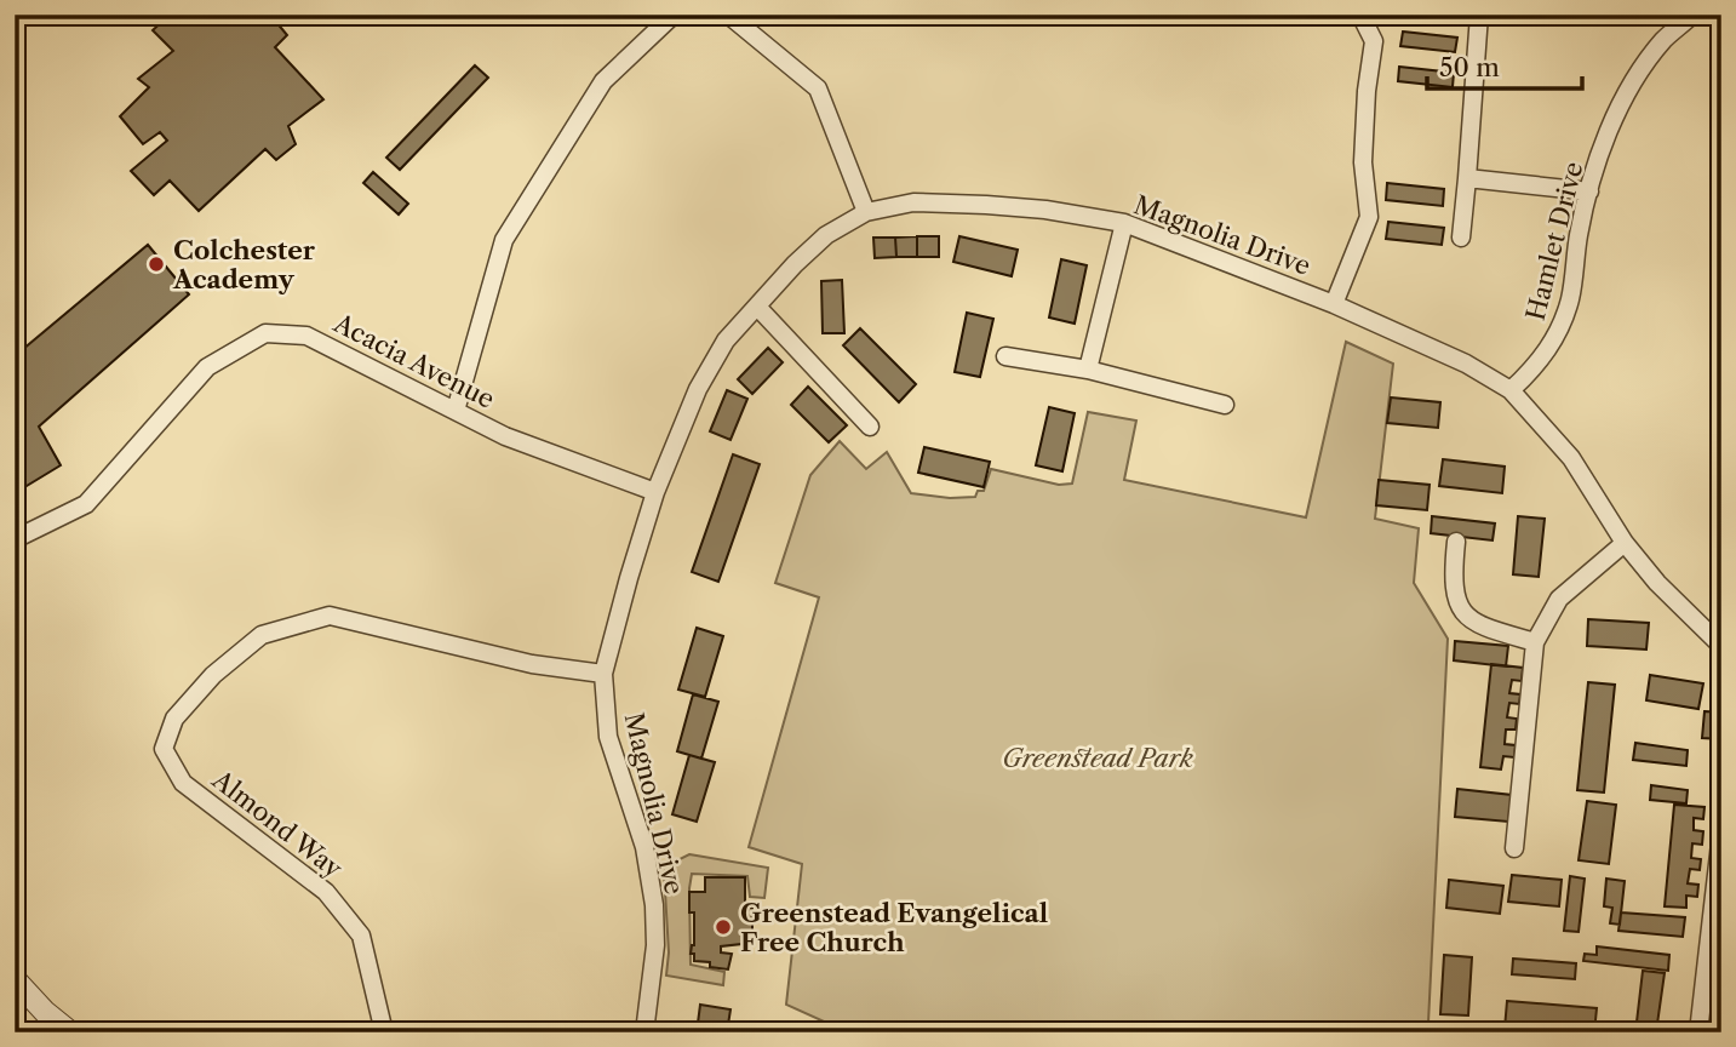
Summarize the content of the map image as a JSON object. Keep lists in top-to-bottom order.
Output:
{
  "streets": {
    "street": [
      "Magnolia Drive",
      "Hamlet Drive",
      "Acacia Avenue",
      "Almond Way"
    ]
  },
  "crossings": [
    ["Magnolia Drive", "Hamlet Drive"],
    ["Magnolia Drive", "Acacia Avenue"],
    ["Magnolia Drive", "Almond Way"]
  ],
  "parks": ["Greenstead Park"],
  "places": ["Colchester Academy", "Greenstead Evangelical Free Church"],
  "scale_bar": "50 m"
}
